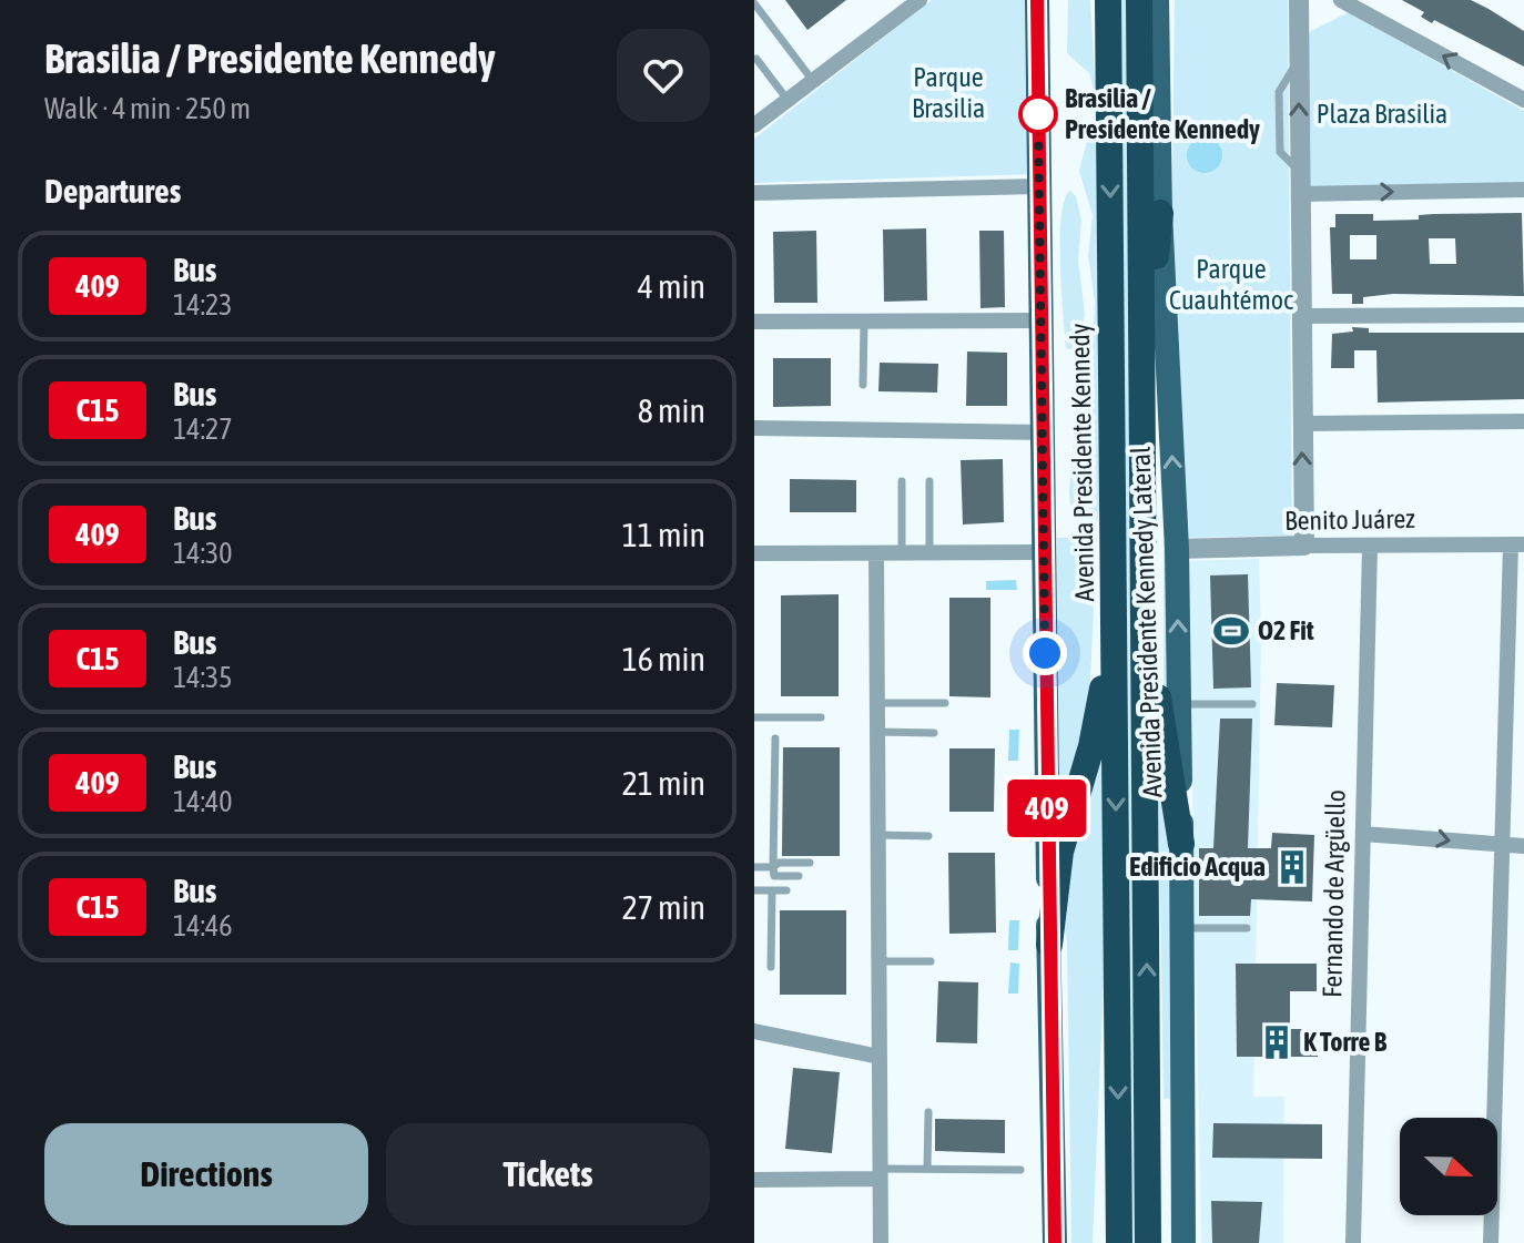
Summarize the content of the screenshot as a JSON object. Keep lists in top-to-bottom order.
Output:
{
  "streets": {
    "highway": ["Avenida Presidente Kennedy"],
    "main road": ["Avenida Presidente Kennedy Lateral"],
    "street": ["Benito Juárez", "Fernando de Argüello"]
  },
  "crossings": [
    ["Benito Juárez", "Avenida Presidente Kennedy Lateral"],
    ["Benito Juárez", "Fernando de Argüello"]
  ],
  "parks": ["Parque Brasilia", "Plaza Brasilia", "Parque Cuauhtémoc"],
  "places": {
    "other": ["Brasilia / Presidente Kennedy"],
    "sports": ["O2 Fit"],
    "building": ["Edificio Acqua", "K Torre B"]
  },
  "lines": ["bus line 409"],
  "north": "right",
  "page": {
    "heading": [
      ["Brasilia / Presidente Kennedy", "Walk · 4 min · 250 m"],
      "Departures"
    ],
    "on_map": "409",
    "list": [
      {
        "mark": "409",
        "name": "Bus",
        "note": "14:23",
        "value": "4 min"
      },
      {
        "mark": "C15",
        "name": "Bus",
        "note": "14:27",
        "value": "8 min"
      },
      {
        "mark": "409",
        "name": "Bus",
        "note": "14:30",
        "value": "11 min"
      },
      {
        "mark": "C15",
        "name": "Bus",
        "note": "14:35",
        "value": "16 min"
      },
      {
        "mark": "409",
        "name": "Bus",
        "note": "14:40",
        "value": "21 min"
      },
      {
        "mark": "C15",
        "name": "Bus",
        "note": "14:46",
        "value": "27 min"
      }
    ],
    "buttons": ["Directions", "Tickets"]
  }
}
